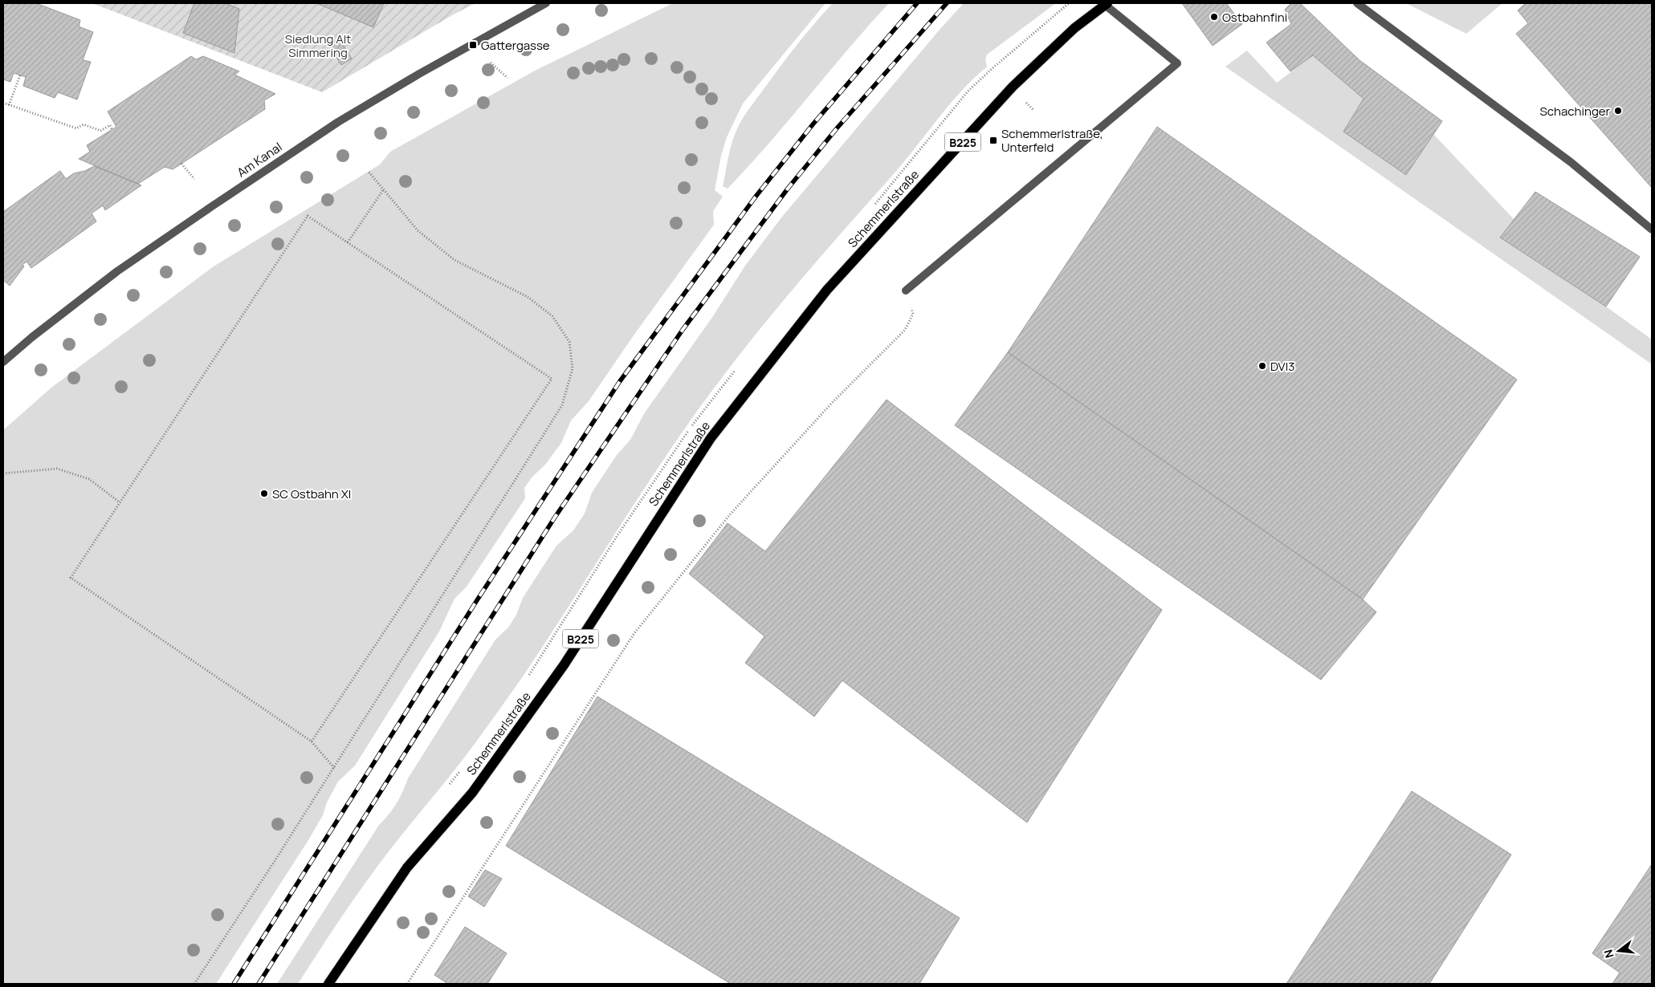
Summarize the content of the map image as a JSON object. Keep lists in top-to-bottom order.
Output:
{
  "streets": {
    "main road": ["B225", "Schemmerlstraße"],
    "street": ["Am Kanal"]
  },
  "parks": ["Siedlung Alt Simmering"],
  "places": {
    "other": [
      "Ostbahnfini",
      "Schachinger",
      "DVI3",
      "SC Ostbahn XI"
    ],
    "transit": ["Gattergasse", "Schemmerlstraße, Unterfeld"]
  },
  "north": "left"
}
